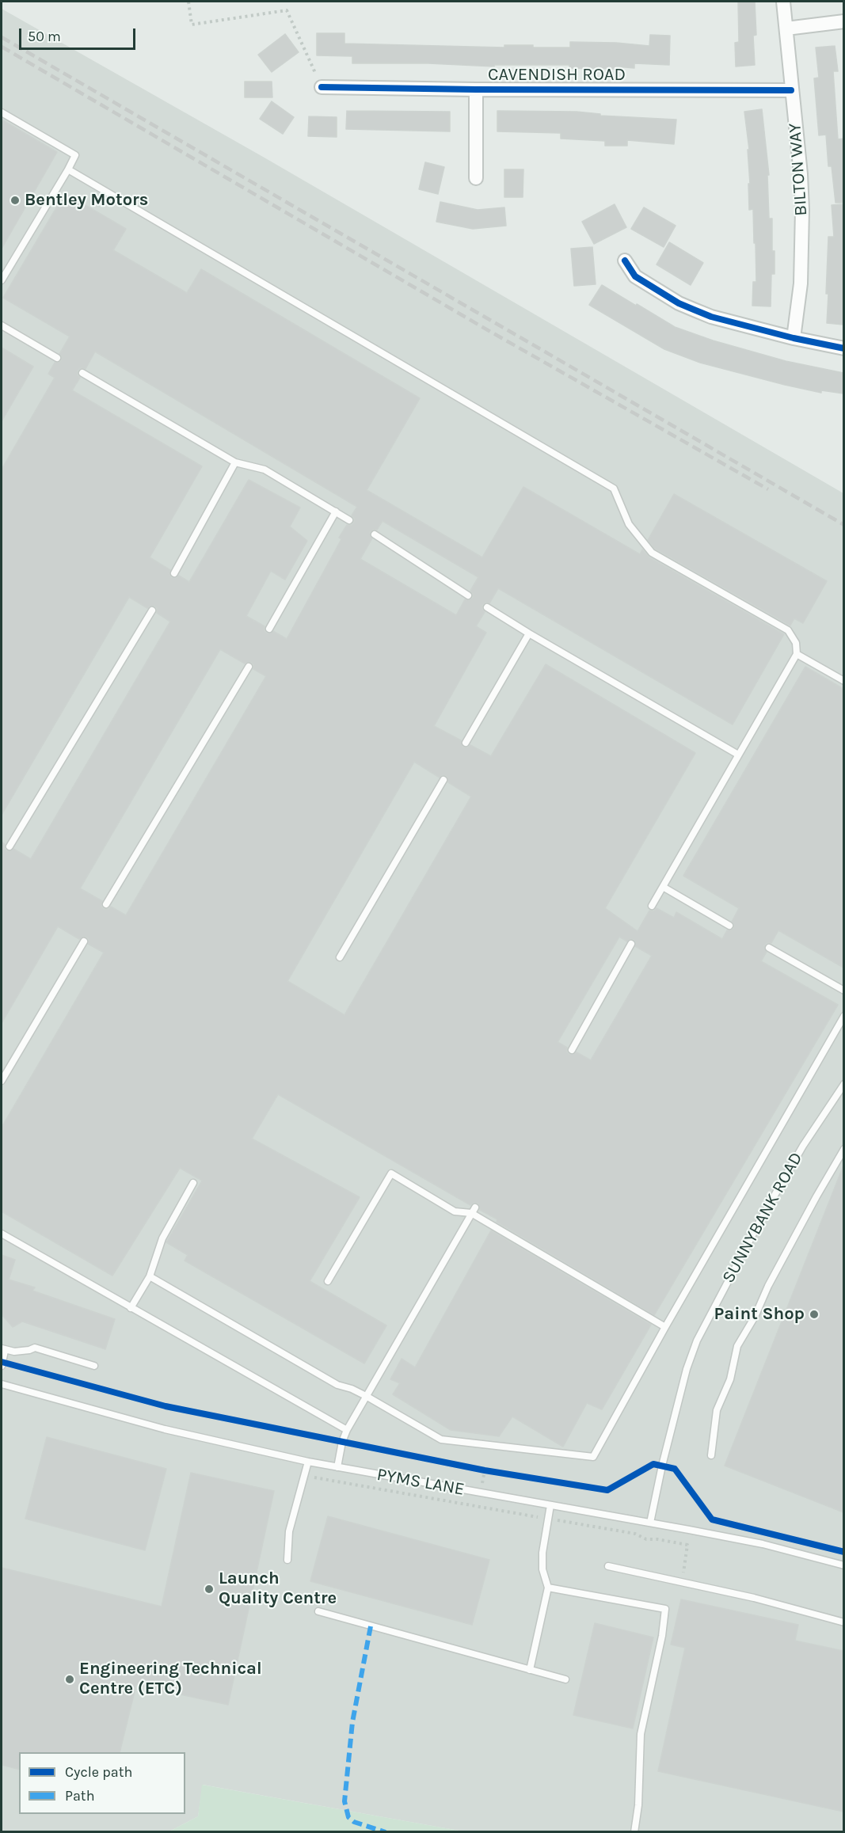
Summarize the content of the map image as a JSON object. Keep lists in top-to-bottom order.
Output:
{
  "streets": {
    "street": ["CAVENDISH ROAD", "BILTON WAY"],
    "lane": ["SUNNYBANK ROAD", "PYMS LANE"]
  },
  "crossings": [
    ["CAVENDISH ROAD", "BILTON WAY"],
    ["SUNNYBANK ROAD", "PYMS LANE"]
  ],
  "places": [
    "Bentley Motors",
    "Paint Shop",
    "Launch Quality Centre",
    "Engineering Technical Centre (ETC)"
  ],
  "legend": ["Cycle path", "Path"],
  "scale_bar": "50 m"
}
